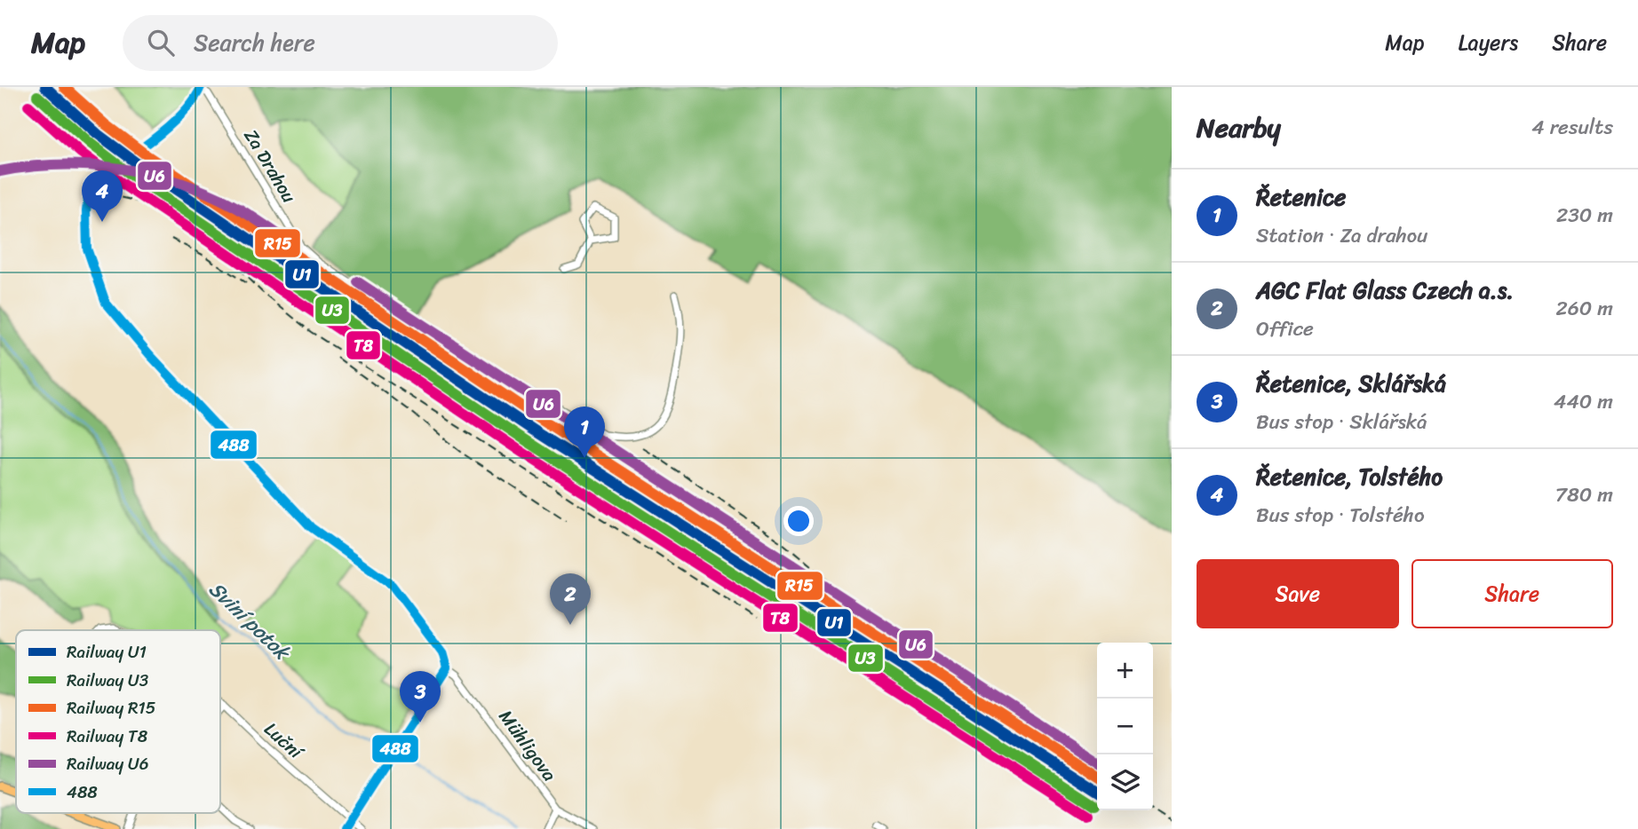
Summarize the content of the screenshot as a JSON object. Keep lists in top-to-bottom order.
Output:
{
  "streets": {
    "street": ["Za Drahou", "Luční", "Mühligova"]
  },
  "crossings": [
    ["Za Drahou", "Mühligova"]
  ],
  "water": ["Sviní potok"],
  "lines": [
    "rail line U1",
    "rail line R15",
    "transit line 488",
    "rail line U3",
    "rail line T8",
    "rail line U6"
  ],
  "legend": [
    "Railway U1",
    "Railway U3",
    "Railway R15",
    "Railway T8",
    "Railway U6",
    "488"
  ],
  "page": {
    "header": "Map",
    "search": "Search here",
    "nav": ["Map", "Layers", "Share"],
    "heading": ["Nearby", "4 results"],
    "list": [
      {
        "mark": "1",
        "name": "Řetenice",
        "note": "Station · Za drahou",
        "value": "230 m"
      },
      {
        "mark": "2",
        "name": "AGC Flat Glass Czech a.s.",
        "note": "Office",
        "value": "260 m"
      },
      {
        "mark": "3",
        "name": "Řetenice, Sklářská",
        "note": "Bus stop · Sklářská",
        "value": "440 m"
      },
      {
        "mark": "4",
        "name": "Řetenice, Tolstého",
        "note": "Bus stop · Tolstého",
        "value": "780 m"
      }
    ],
    "pins": [
      "4",
      "1",
      "2",
      "3"
    ],
    "buttons": ["Save", "Share"],
    "map_buttons": ["+", "−"]
  }
}
